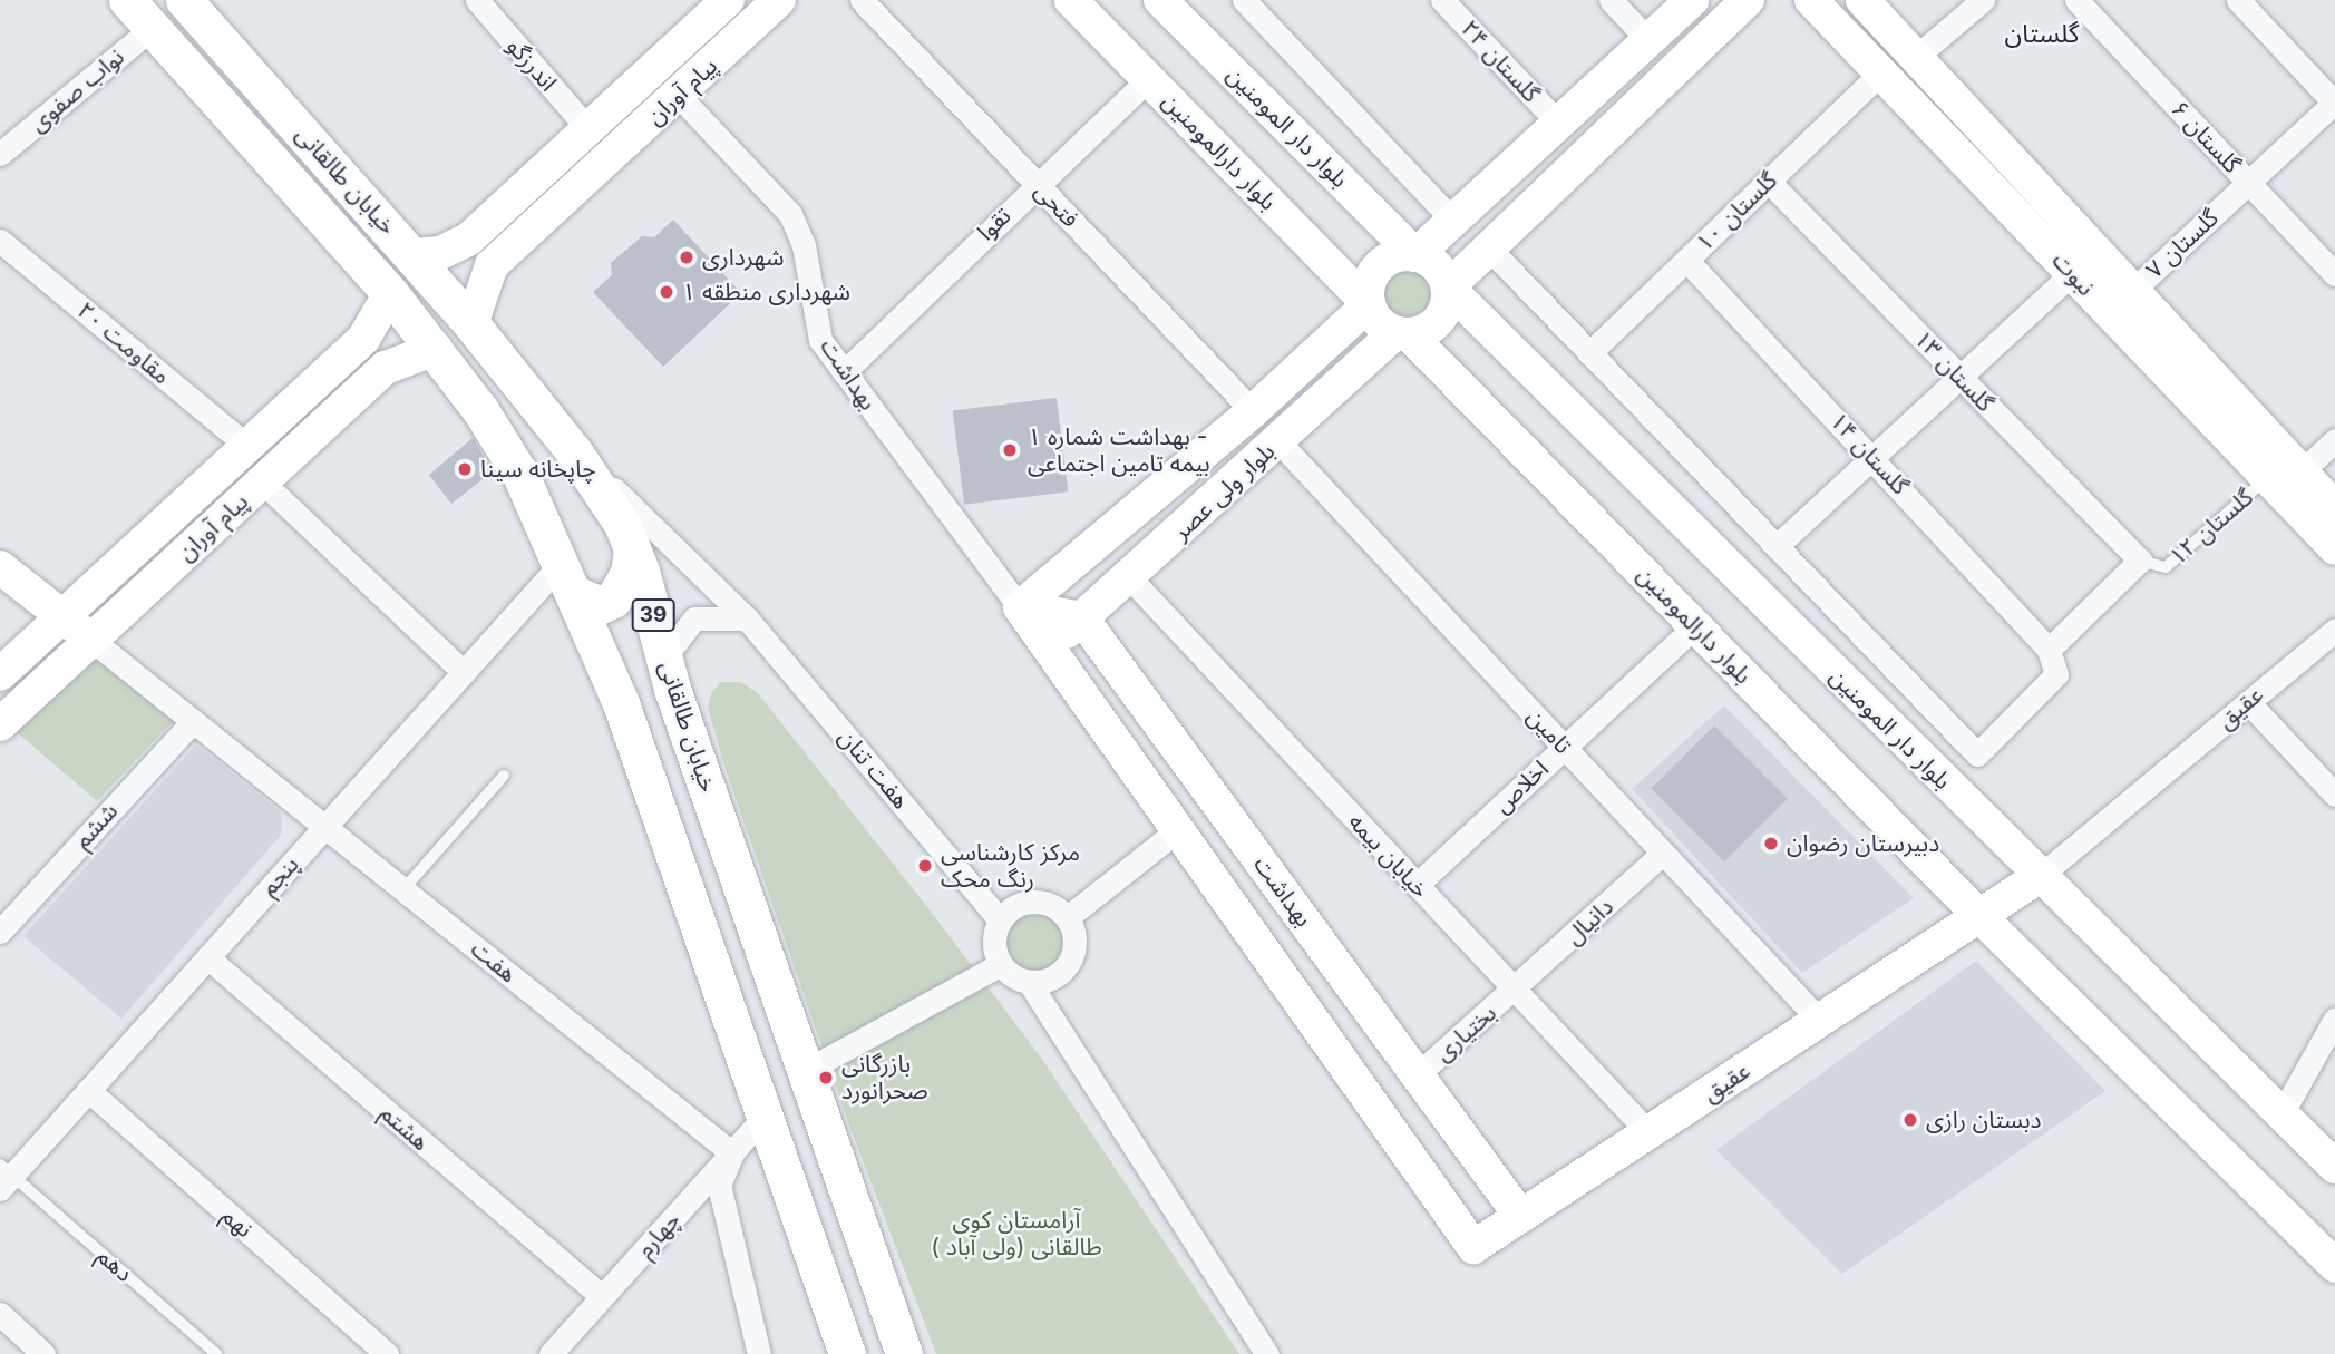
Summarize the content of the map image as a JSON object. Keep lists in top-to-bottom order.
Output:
{
  "streets": {
    "main road": ["خیابان طالقانی", "39"],
    "street": [
      "گلستان ۲۴",
      "اندرزگو",
      "نواب صفوی",
      "پیام آوران",
      "بلوار دار المومنین",
      "گلستان ۶",
      "بلوار دارالمومنین",
      "فتحی",
      "گلستان ۱۰",
      "تقوا",
      "گلستان ۷",
      "نبوت",
      "مقاومت ۲۰",
      "گلستان ۱۳",
      "بهداشت",
      "گلستان ۱۴",
      "بلوار ولی عصر",
      "گلستان ۱۲",
      "عقیق",
      "تامین",
      "هفت تنان",
      "اخلاص",
      "ششم",
      "خیابان بیمه",
      "پنجم",
      "دانیال",
      "هفت",
      "بختیاری",
      "هشتم",
      "نهم",
      "چهارم"
    ],
    "lane": ["دهم"]
  },
  "crossings": [
    ["اندرزگو", "پیام آوران"],
    ["نواب صفوی", "خیابان طالقانی"],
    ["پیام آوران", "خیابان طالقانی"],
    ["پیام آوران", "مقاومت ۲۰"],
    ["پیام آوران", "بهداشت"],
    ["پیام آوران", "هفت"],
    ["بلوار دار المومنین", "بلوار دارالمومنین"],
    ["بلوار دار المومنین", "بلوار ولی عصر"],
    ["بلوار دار المومنین", "عقیق"],
    ["گلستان ۶", "گلستان ۷"],
    ["بلوار دارالمومنین", "تقوا"],
    ["بلوار دارالمومنین", "بلوار ولی عصر"],
    ["بلوار دارالمومنین", "عقیق"],
    ["بلوار دارالمومنین", "اخلاص"],
    ["خیابان طالقانی", "هفت تنان"],
    ["خیابان طالقانی", "پنجم"],
    ["خیابان طالقانی", "چهارم"],
    ["فتحی", "تقوا"],
    ["فتحی", "بلوار ولی عصر"],
    ["گلستان ۱۰", "نبوت"],
    ["گلستان ۱۰", "گلستان ۱۳"],
    ["گلستان ۱۰", "گلستان ۱۴"],
    ["تقوا", "بهداشت"],
    ["گلستان ۷", "نبوت"],
    ["نبوت", "گلستان ۱۲"],
    ["گلستان ۱۳", "گلستان ۱۲"],
    ["بهداشت", "بلوار ولی عصر"],
    ["بهداشت", "عقیق"],
    ["بهداشت", "بختیاری"],
    ["گلستان ۱۴", "گلستان ۱۲"],
    ["بلوار ولی عصر", "تامین"],
    ["بلوار ولی عصر", "خیابان بیمه"],
    ["عقیق", "تامین"],
    ["عقیق", "خیابان بیمه"],
    ["تامین", "اخلاص"],
    ["تامین", "دانیال"],
    ["اخلاص", "خیابان بیمه"],
    ["ششم", "هفت"],
    ["خیابان بیمه", "دانیال"],
    ["خیابان بیمه", "بختیاری"],
    ["پنجم", "هفت"],
    ["پنجم", "هشتم"],
    ["پنجم", "نهم"],
    ["پنجم", "دهم"],
    ["دانیال", "بختیاری"],
    ["هفت", "چهارم"],
    ["هشتم", "چهارم"]
  ],
  "districts": ["گلستان"],
  "parks": ["آرامستان کوی طالقانی (ولی آباد )"],
  "places": [
    "شهرداری",
    "شهرداری منطقه ۱",
    "بهداشت شماره ۱ - بیمه تامین اجتماعی",
    "چاپخانه سینا",
    "دبیرستان رضوان",
    "مرکز کارشناسی رنگ محک",
    "بازرگانی صحرانورد",
    "دبستان رازی"
  ]
}
